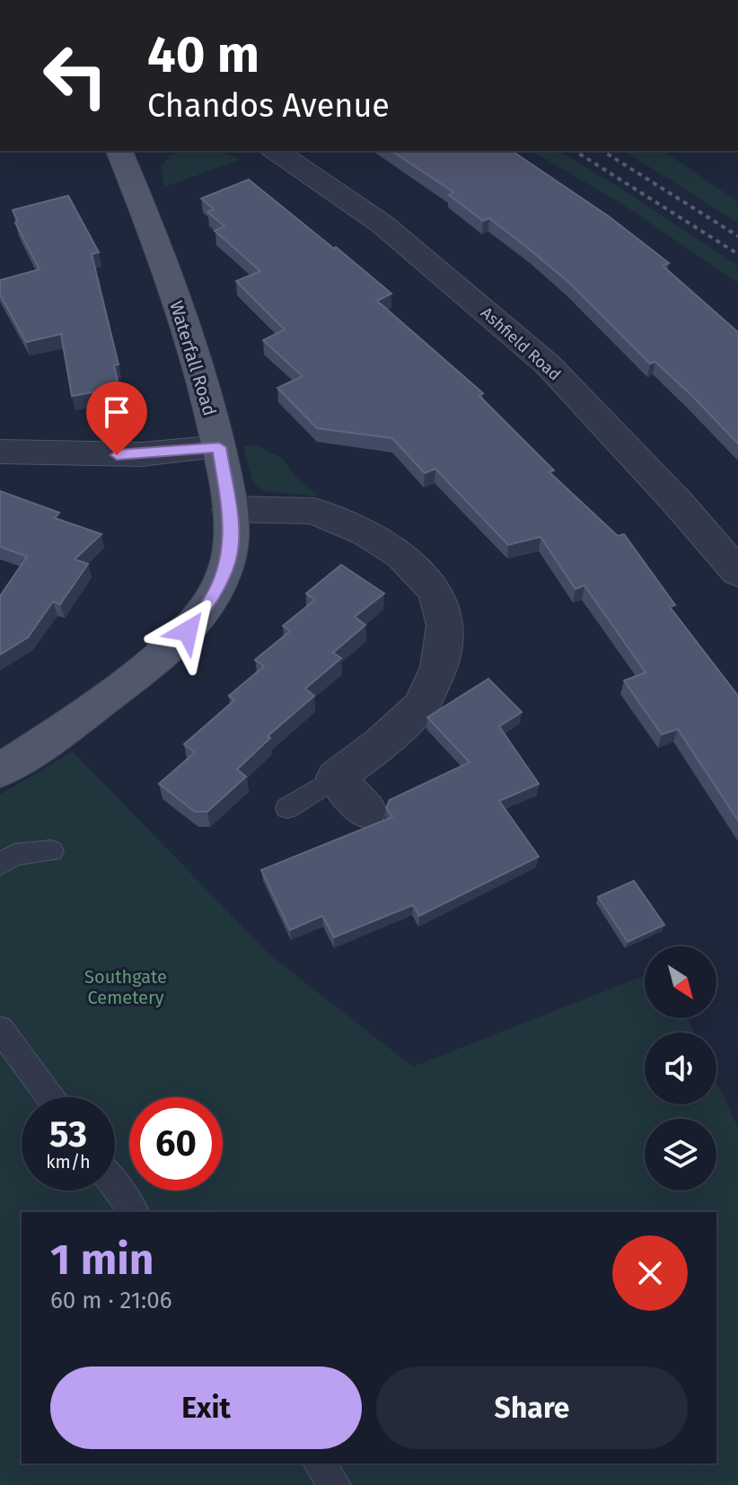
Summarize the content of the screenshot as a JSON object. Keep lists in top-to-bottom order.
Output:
{
  "streets": {
    "main road": ["Waterfall Road"],
    "street": ["Ashfield Road"]
  },
  "parks": ["Southgate Cemetery"],
  "north": "bottom right",
  "page": {
    "turn": ["40 m", "Chandos Avenue"],
    "speed": "53 km/h",
    "limit": "60",
    "heading": ["1 min", "60 m · 21:06"],
    "buttons": ["Exit", "Share"]
  }
}
